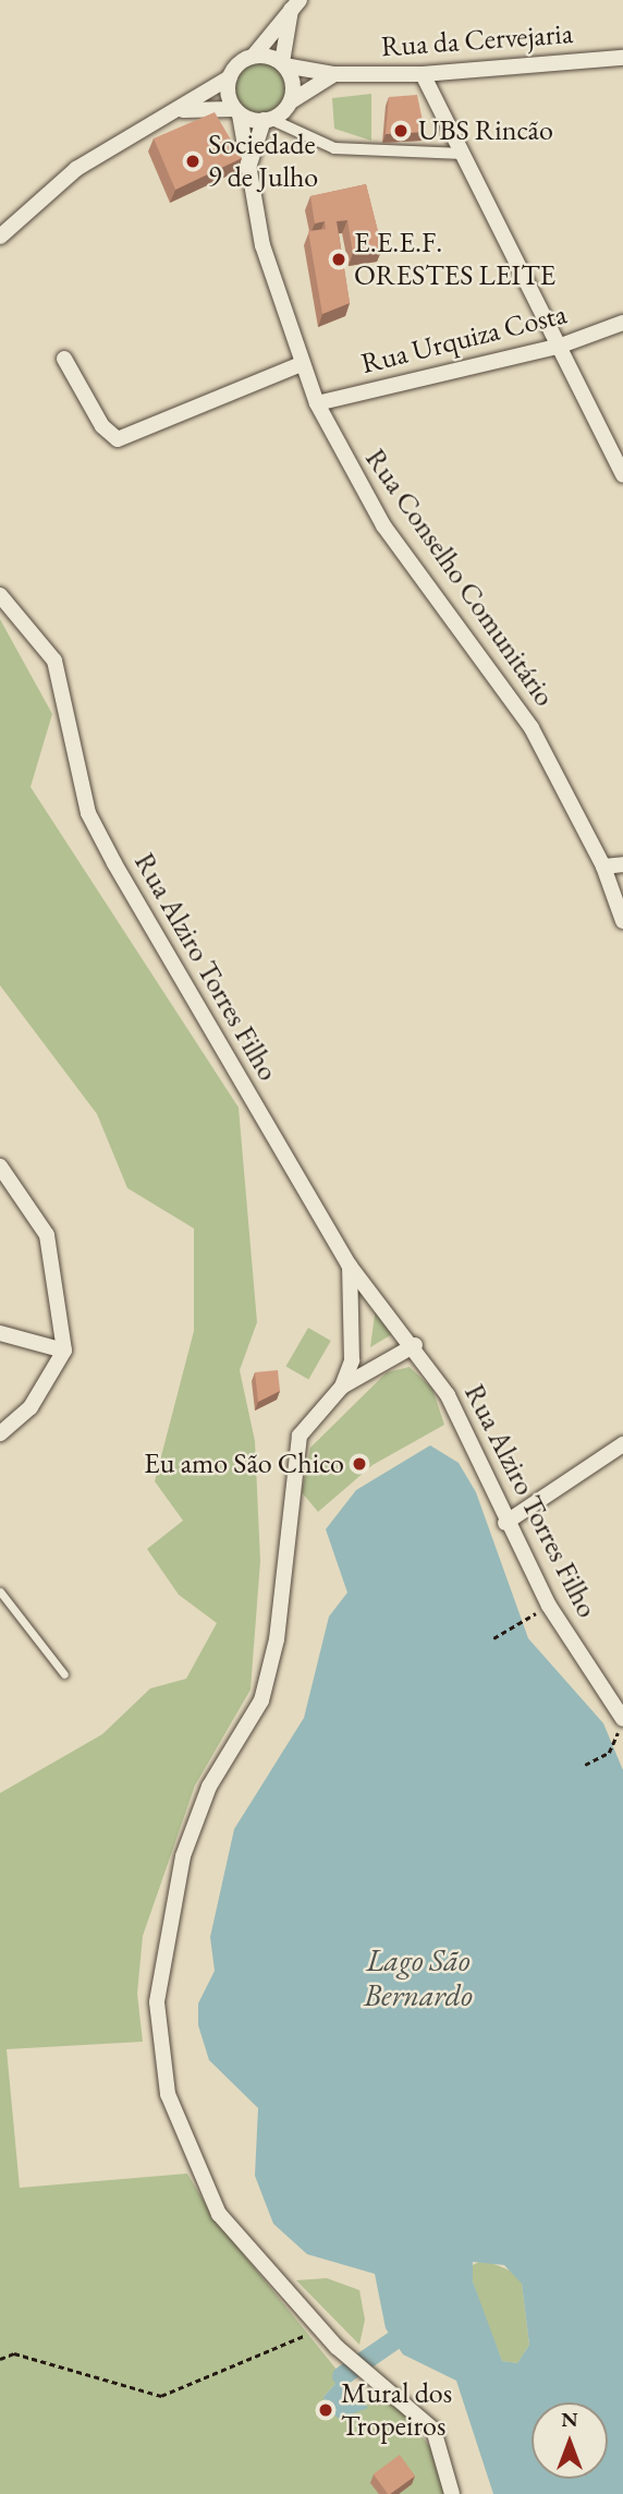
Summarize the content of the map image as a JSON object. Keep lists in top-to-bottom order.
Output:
{
  "streets": {
    "street": [
      "Rua da Cervejaria",
      "Rua Urquiza Costa",
      "Rua Conselho Comunitário",
      "Rua Alziro Torres Filho"
    ]
  },
  "crossings": [
    ["Rua da Cervejaria", "Rua Conselho Comunitário"],
    ["Rua Urquiza Costa", "Rua Conselho Comunitário"]
  ],
  "water": ["Lago São Bernardo"],
  "places": [
    "UBS Rincão",
    "Sociedade 9 de Julho",
    "E.E.E.F. ORESTES LEITE",
    "Eu amo São Chico",
    "Mural dos Tropeiros"
  ],
  "north": "top"
}
